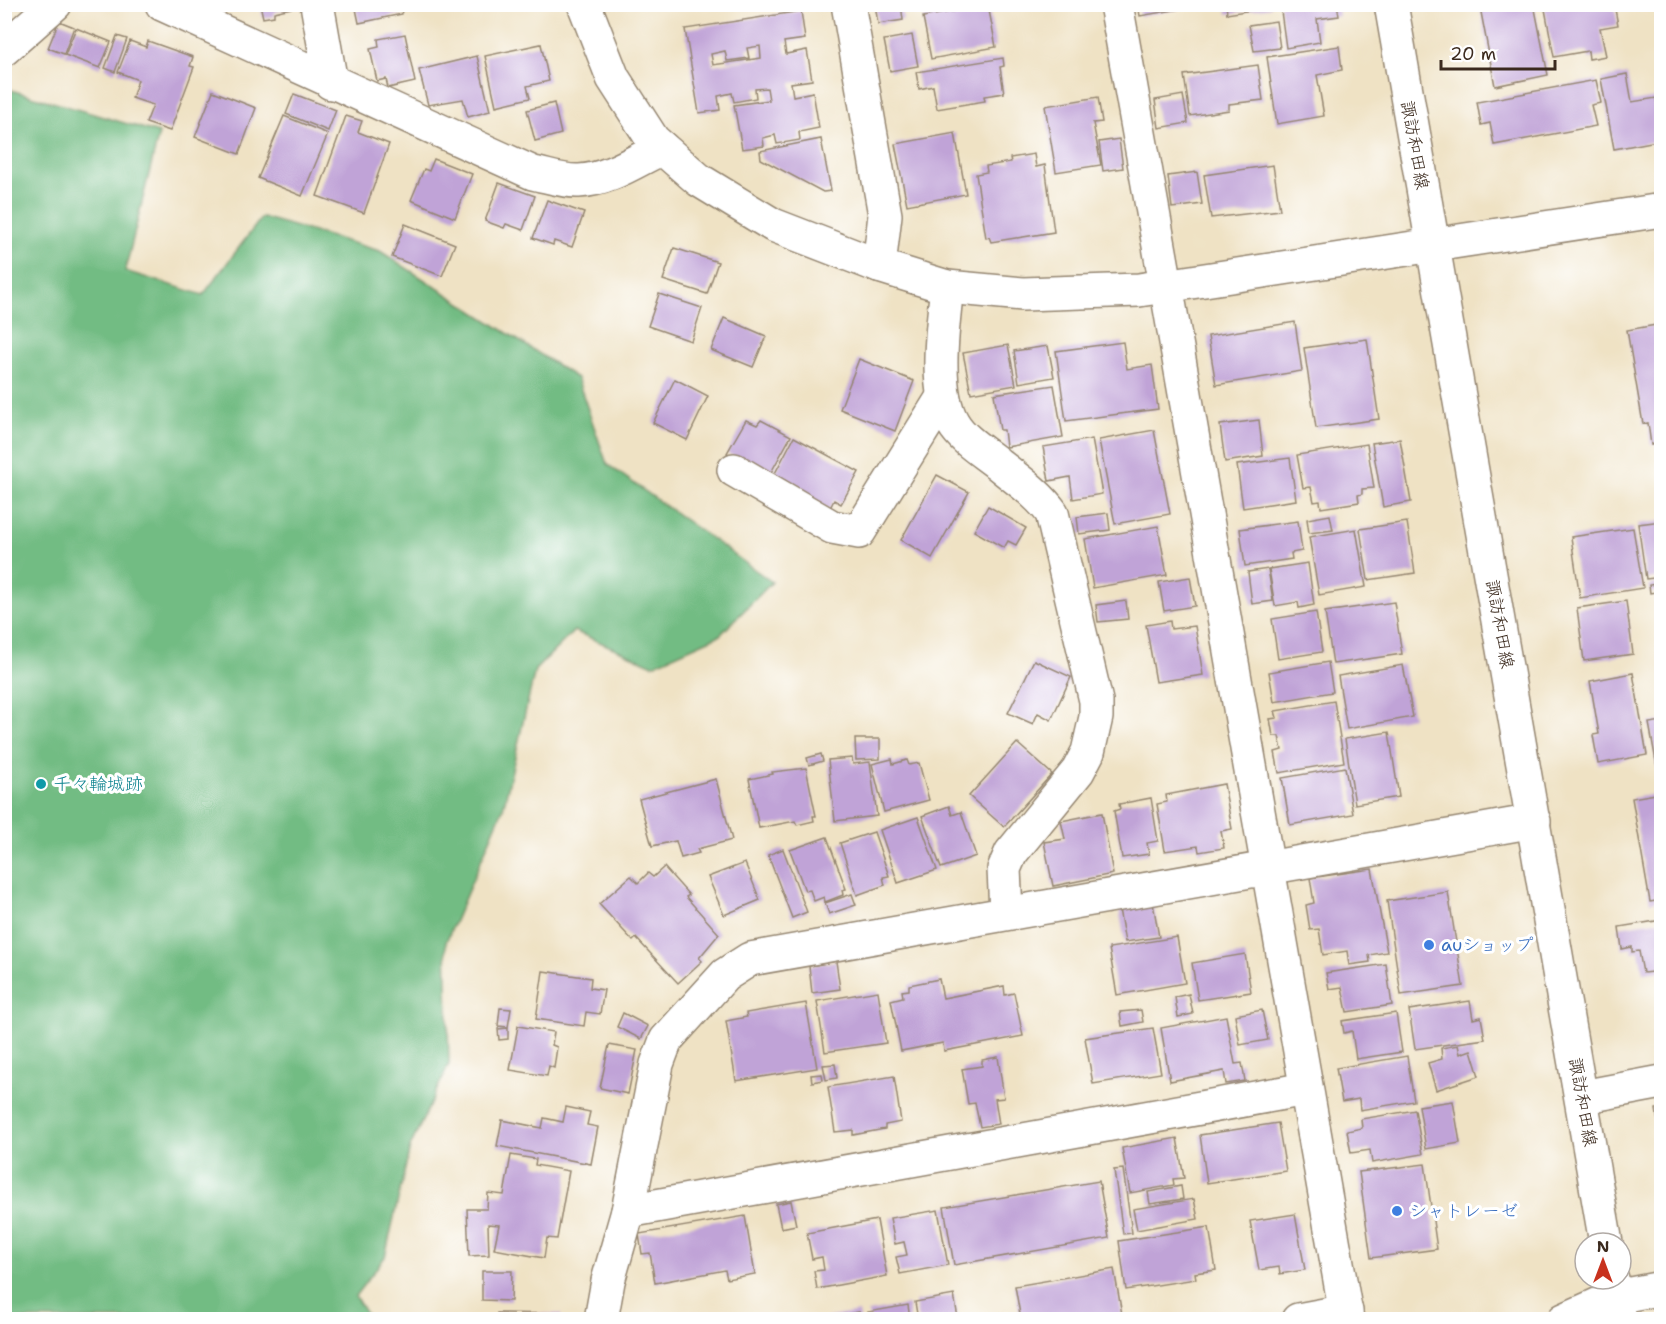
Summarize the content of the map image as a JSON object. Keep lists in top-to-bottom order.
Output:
{
  "streets": {
    "street": ["諏訪和田線"]
  },
  "places": ["千々輪城跡", "auショップ", "シャトレーゼ"],
  "scale_bar": "20 m",
  "north": "top"
}
